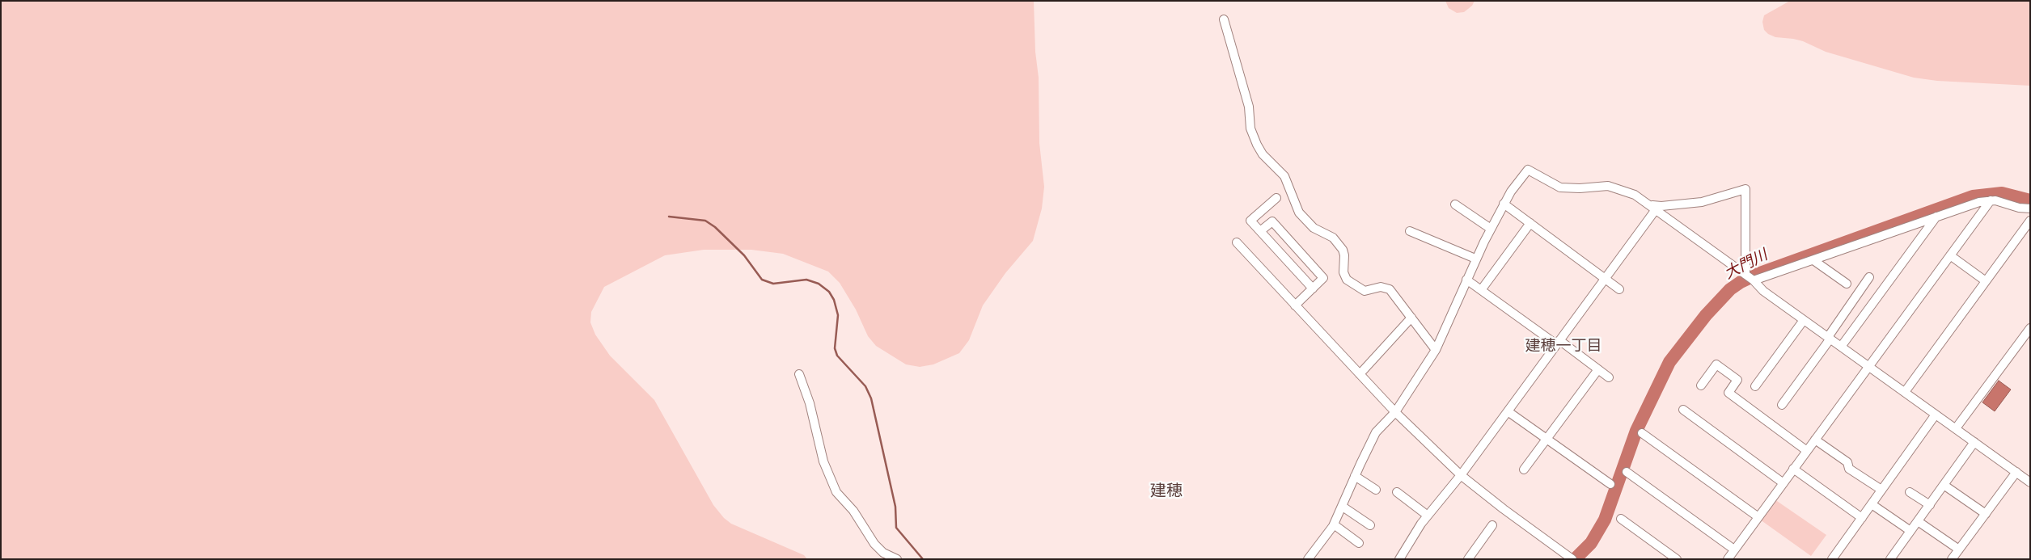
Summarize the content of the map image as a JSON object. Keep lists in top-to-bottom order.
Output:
{
  "districts": ["建穂一丁目", "建穂"],
  "water": ["大門川"]
}
